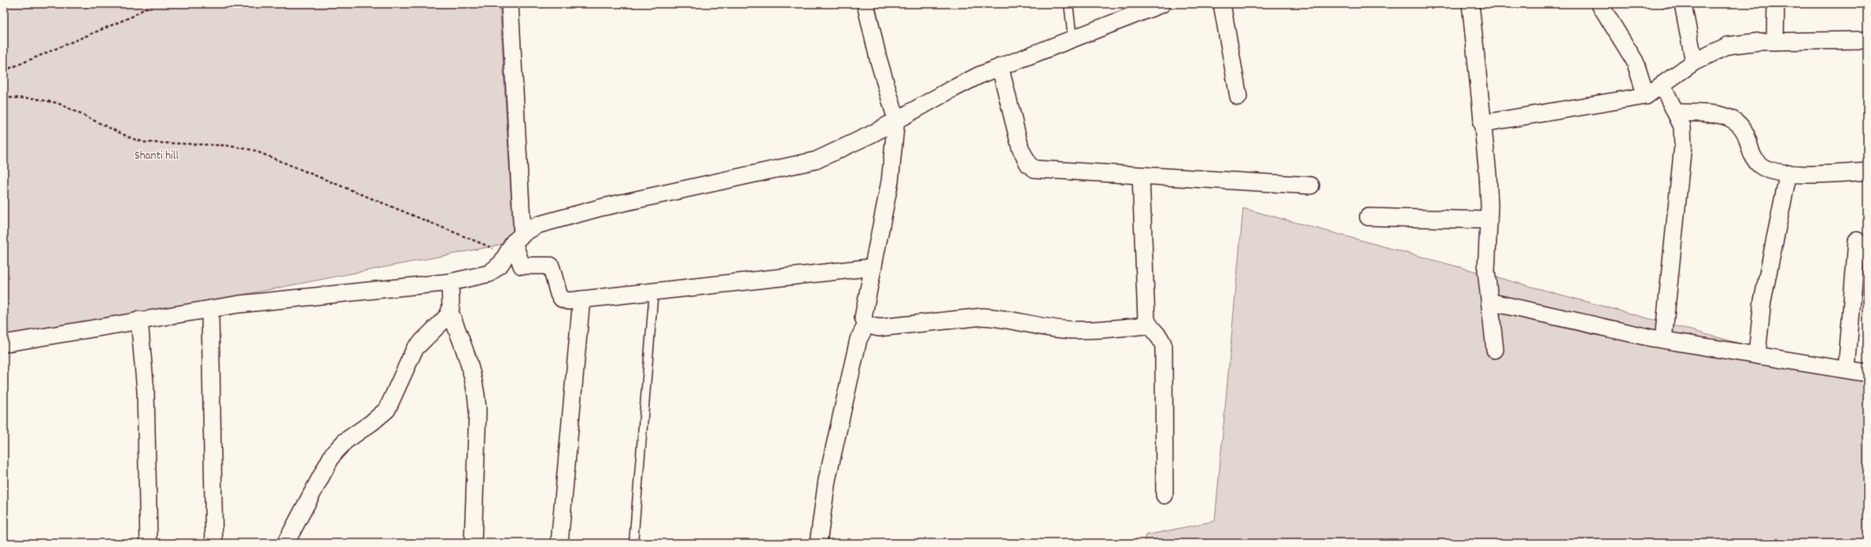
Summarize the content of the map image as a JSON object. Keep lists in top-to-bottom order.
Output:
{
  "parks": ["Shanti hill"]
}
